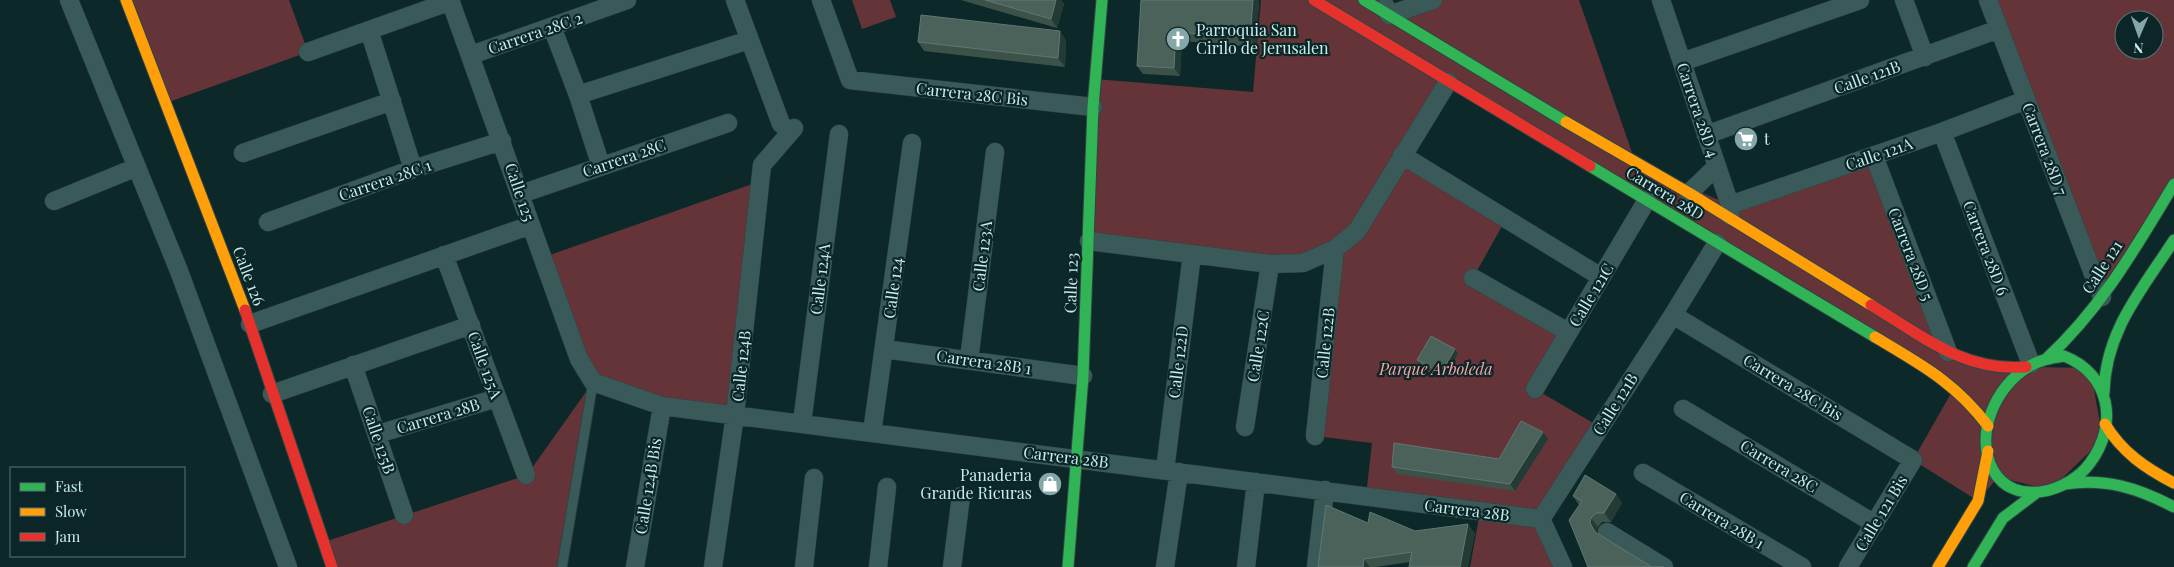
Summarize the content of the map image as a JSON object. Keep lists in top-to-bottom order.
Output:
{
  "streets": {
    "street": [
      "Carrera 28C 2",
      "Calle 121B",
      "Carrera 28C Bis",
      "Carrera 28D 4",
      "Carrera 28D 7",
      "Calle 121A",
      "Carrera 28C",
      "Carrera 28C 1",
      "Calle 125",
      "Carrera 28D",
      "Carrera 28D 6",
      "Carrera 28D 5",
      "Calle 123A",
      "Calle 121",
      "Calle 126",
      "Calle 124A",
      "Calle 123",
      "Calle 124",
      "Calle 121C",
      "Calle 122B",
      "Calle 122C",
      "Carrera 28B 1",
      "Calle 122D",
      "Calle 125A",
      "Calle 124B",
      "Carrera 28B",
      "Calle 125B",
      "Calle 124B Bis",
      "Calle 121 Bis"
    ]
  },
  "crossings": [
    ["Carrera 28C 2", "Calle 125"],
    ["Calle 121B", "Carrera 28C Bis"],
    ["Calle 121B", "Carrera 28D 4"],
    ["Calle 121B", "Carrera 28D 7"],
    ["Calle 121B", "Carrera 28D"],
    ["Calle 121B", "Carrera 28B"],
    ["Carrera 28C Bis", "Calle 123"],
    ["Carrera 28C Bis", "Calle 121 Bis"],
    ["Carrera 28D 4", "Calle 121A"],
    ["Carrera 28D 4", "Carrera 28D"],
    ["Carrera 28D 7", "Calle 121A"],
    ["Carrera 28D 7", "Calle 121"],
    ["Calle 121A", "Carrera 28D"],
    ["Calle 121A", "Carrera 28D 6"],
    ["Calle 121A", "Carrera 28D 5"],
    ["Carrera 28C", "Calle 125"],
    ["Carrera 28C", "Calle 121 Bis"],
    ["Carrera 28C 1", "Calle 125"],
    ["Calle 125", "Carrera 28B"],
    ["Carrera 28D", "Carrera 28D 6"],
    ["Carrera 28D", "Carrera 28D 5"],
    ["Carrera 28D", "Calle 121"],
    ["Carrera 28D", "Calle 121C"],
    ["Carrera 28D 6", "Calle 121"],
    ["Calle 123A", "Carrera 28B 1"],
    ["Calle 124A", "Carrera 28B"],
    ["Calle 123", "Carrera 28B 1"],
    ["Calle 123", "Carrera 28B"],
    ["Calle 124", "Carrera 28B 1"],
    ["Calle 124", "Carrera 28B"],
    ["Calle 122D", "Carrera 28B"],
    ["Calle 125A", "Carrera 28B"],
    ["Calle 124B", "Carrera 28B"],
    ["Carrera 28B", "Calle 125B"],
    ["Carrera 28B", "Calle 124B Bis"]
  ],
  "parks": ["Parque Arboleda"],
  "places": {
    "church": ["Parroquia San Cirilo de Jerusalen"],
    "supermarket": ["t"],
    "shop": ["Panaderia Grande Ricuras"]
  },
  "legend": ["Fast", "Slow", "Jam"],
  "north": "bottom"
}
